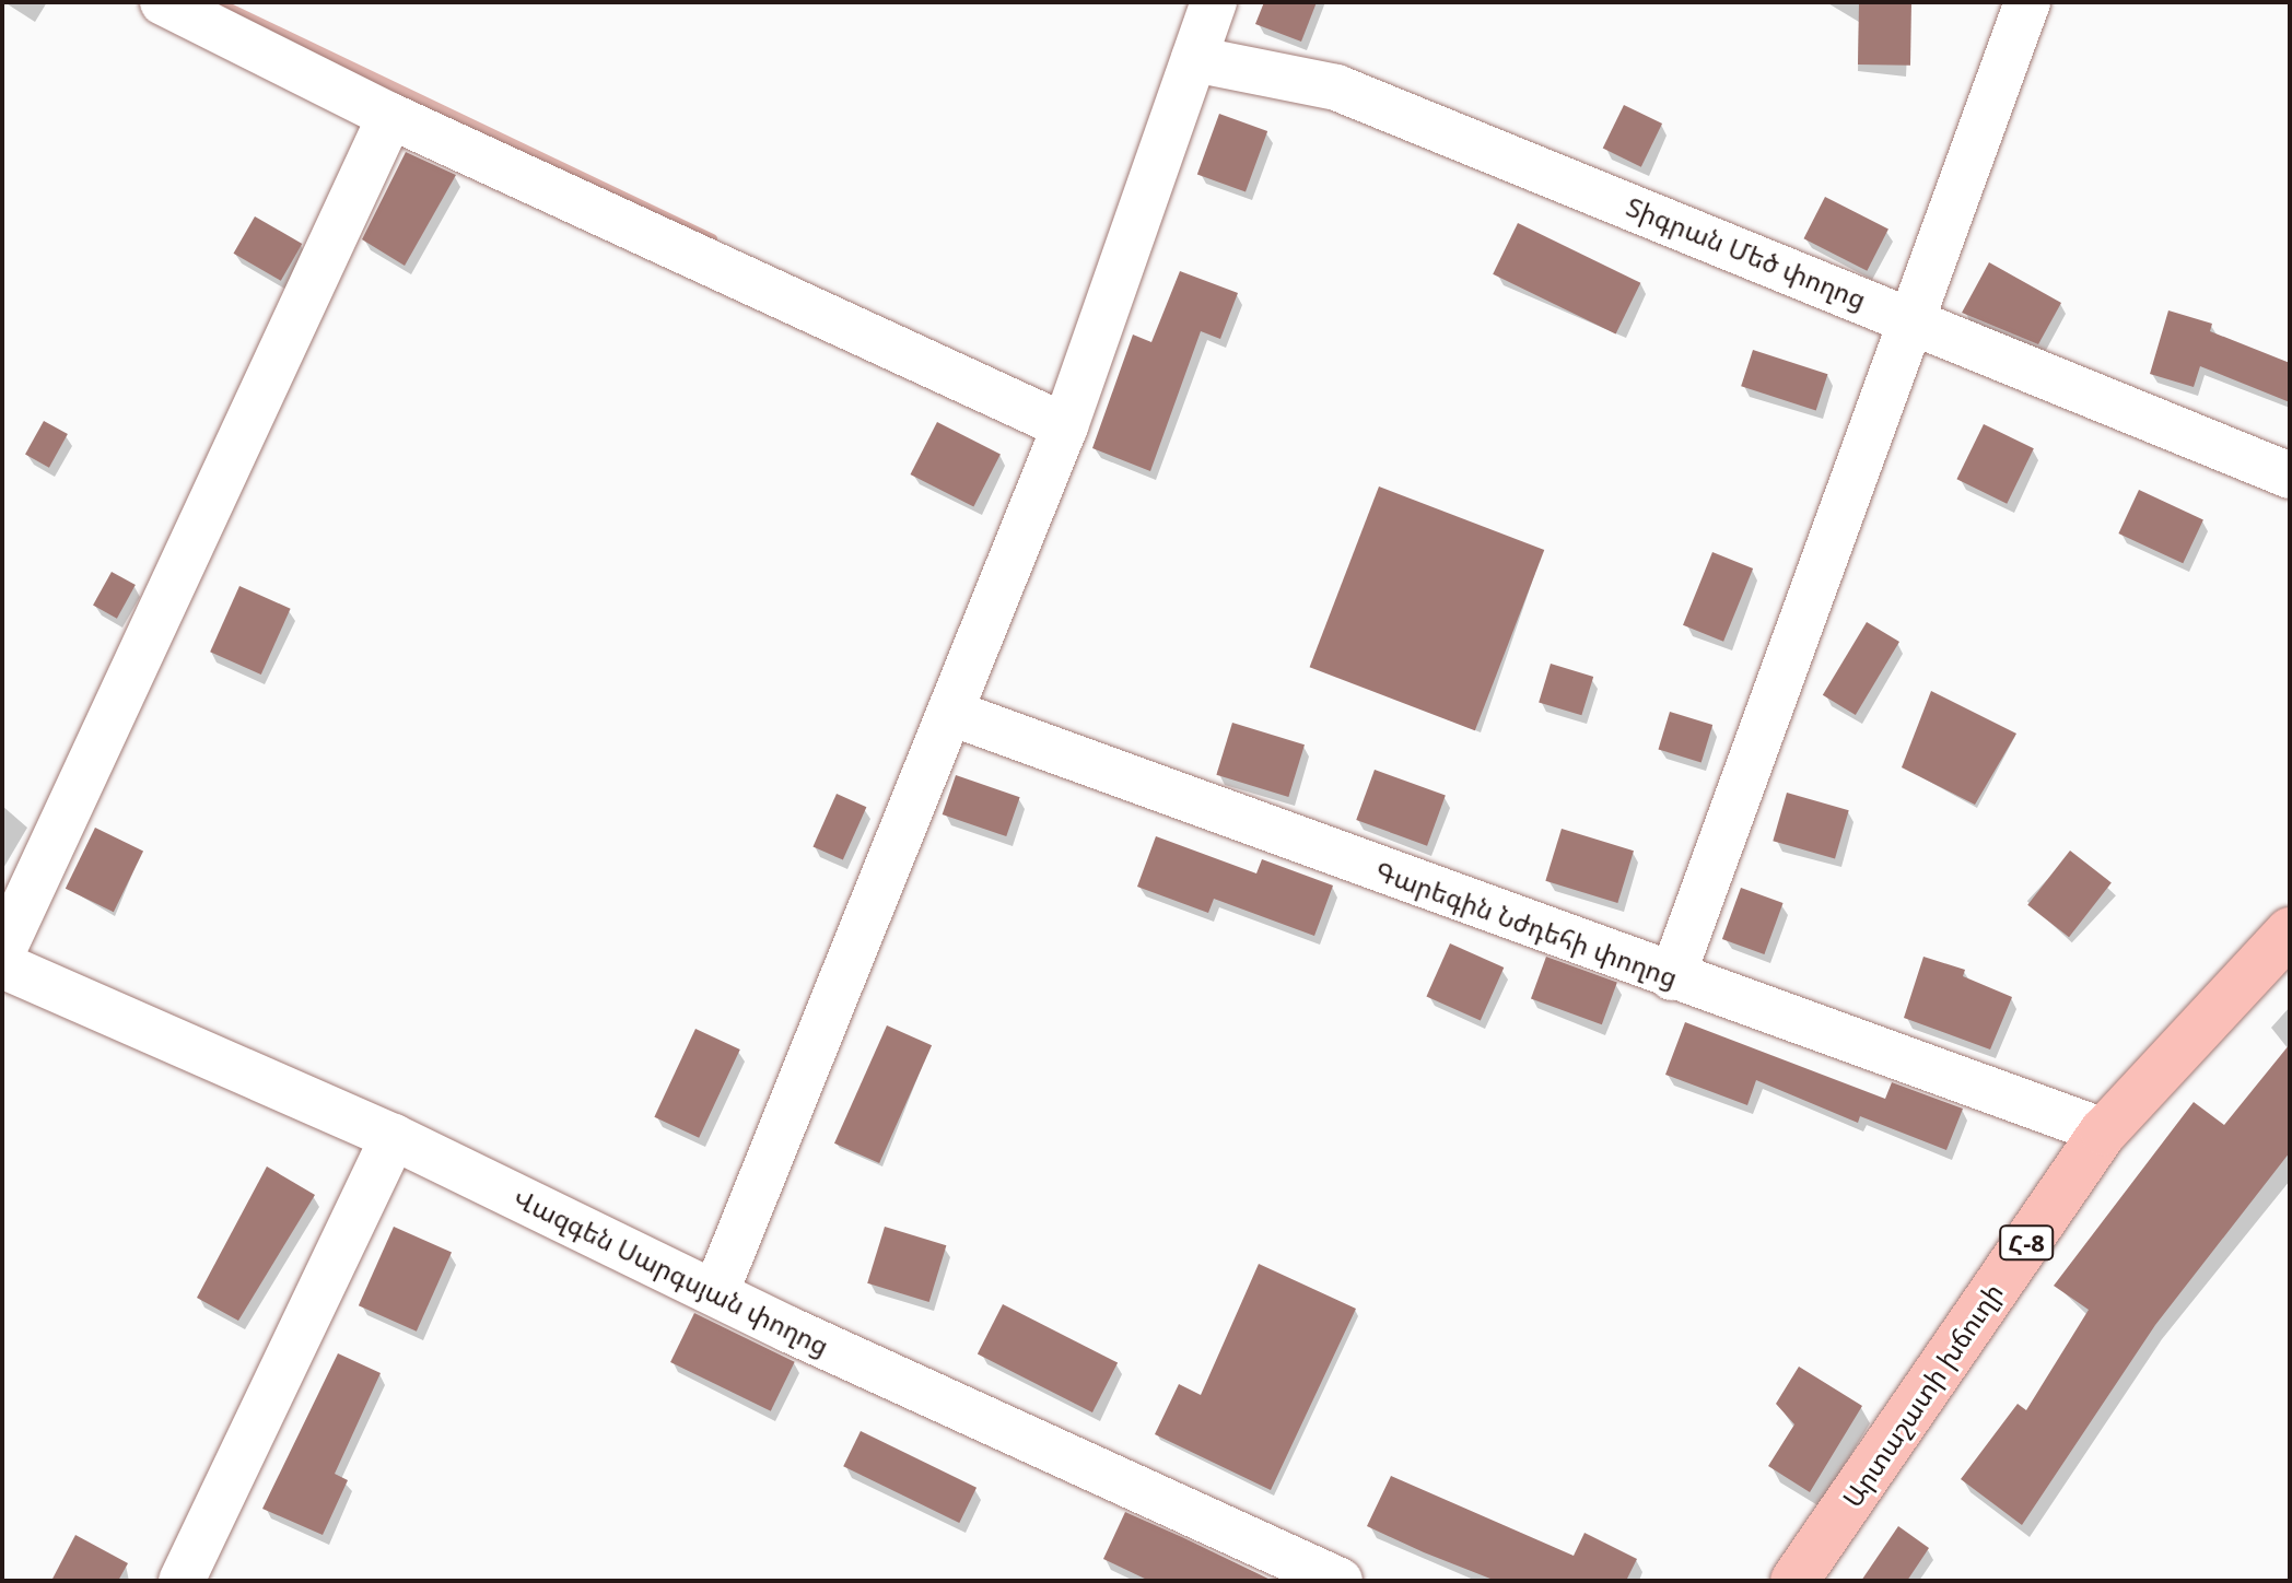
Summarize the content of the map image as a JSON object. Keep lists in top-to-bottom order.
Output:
{
  "streets": {
    "main road": ["Հ-8", "Արտաշատի խճուղի"],
    "street": ["Տիգրան Մեծ փողոց", "Գարեգին Նժդեհի փողոց", "Վազգեն Սարգսյան փողոց"]
  },
  "crossings": [
    ["Գարեգին Նժդեհի փողոց", "Արտաշատի խճուղի"]
  ]
}
